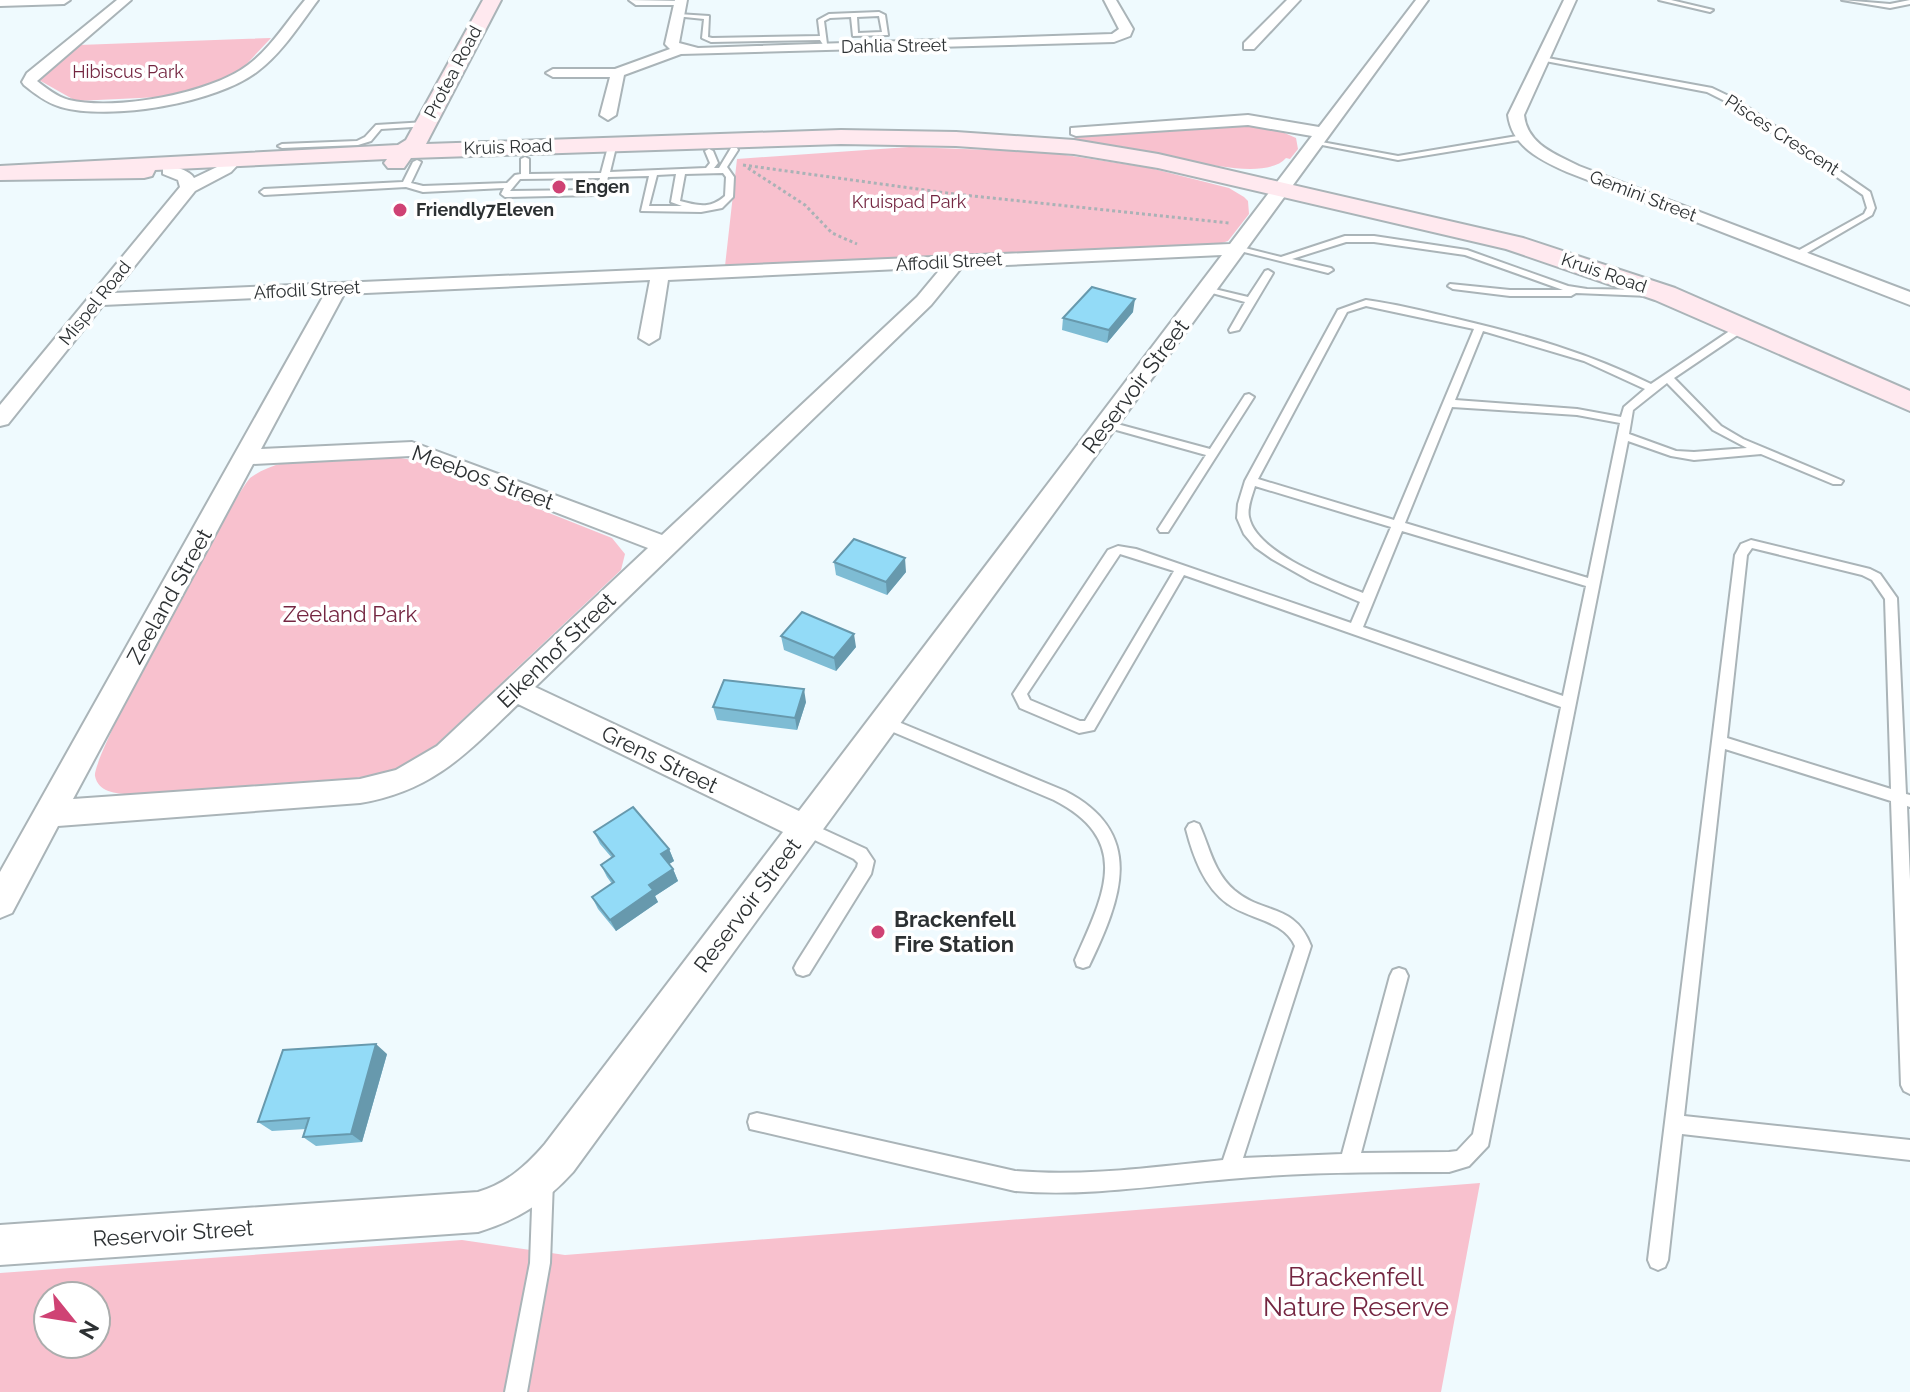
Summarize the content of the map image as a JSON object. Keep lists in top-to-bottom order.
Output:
{
  "streets": {
    "street": [
      "Dahlia Street",
      "Protea Road",
      "Kruis Road",
      "Gemini Street",
      "Affodil Street",
      "Mispel Road",
      "Reservoir Street",
      "Meebos Street",
      "Zeeland Street",
      "Eikenhof Street",
      "Grens Street"
    ],
    "lane": ["Pisces Crescent"]
  },
  "crossings": [
    ["Protea Road", "Kruis Road"],
    ["Pisces Crescent", "Gemini Street"],
    ["Kruis Road", "Mispel Road"],
    ["Kruis Road", "Reservoir Street"],
    ["Affodil Street", "Mispel Road"],
    ["Affodil Street", "Reservoir Street"],
    ["Affodil Street", "Zeeland Street"],
    ["Affodil Street", "Eikenhof Street"],
    ["Reservoir Street", "Grens Street"],
    ["Meebos Street", "Zeeland Street"],
    ["Meebos Street", "Eikenhof Street"],
    ["Zeeland Street", "Eikenhof Street"],
    ["Eikenhof Street", "Grens Street"]
  ],
  "parks": [
    "Hibiscus Park",
    "Kruispad Park",
    "Zeeland Park",
    "Brackenfell Nature Reserve"
  ],
  "places": ["Engen", "Friendly7Eleven", "Brackenfell Fire Station"],
  "north": "bottom right"
}
